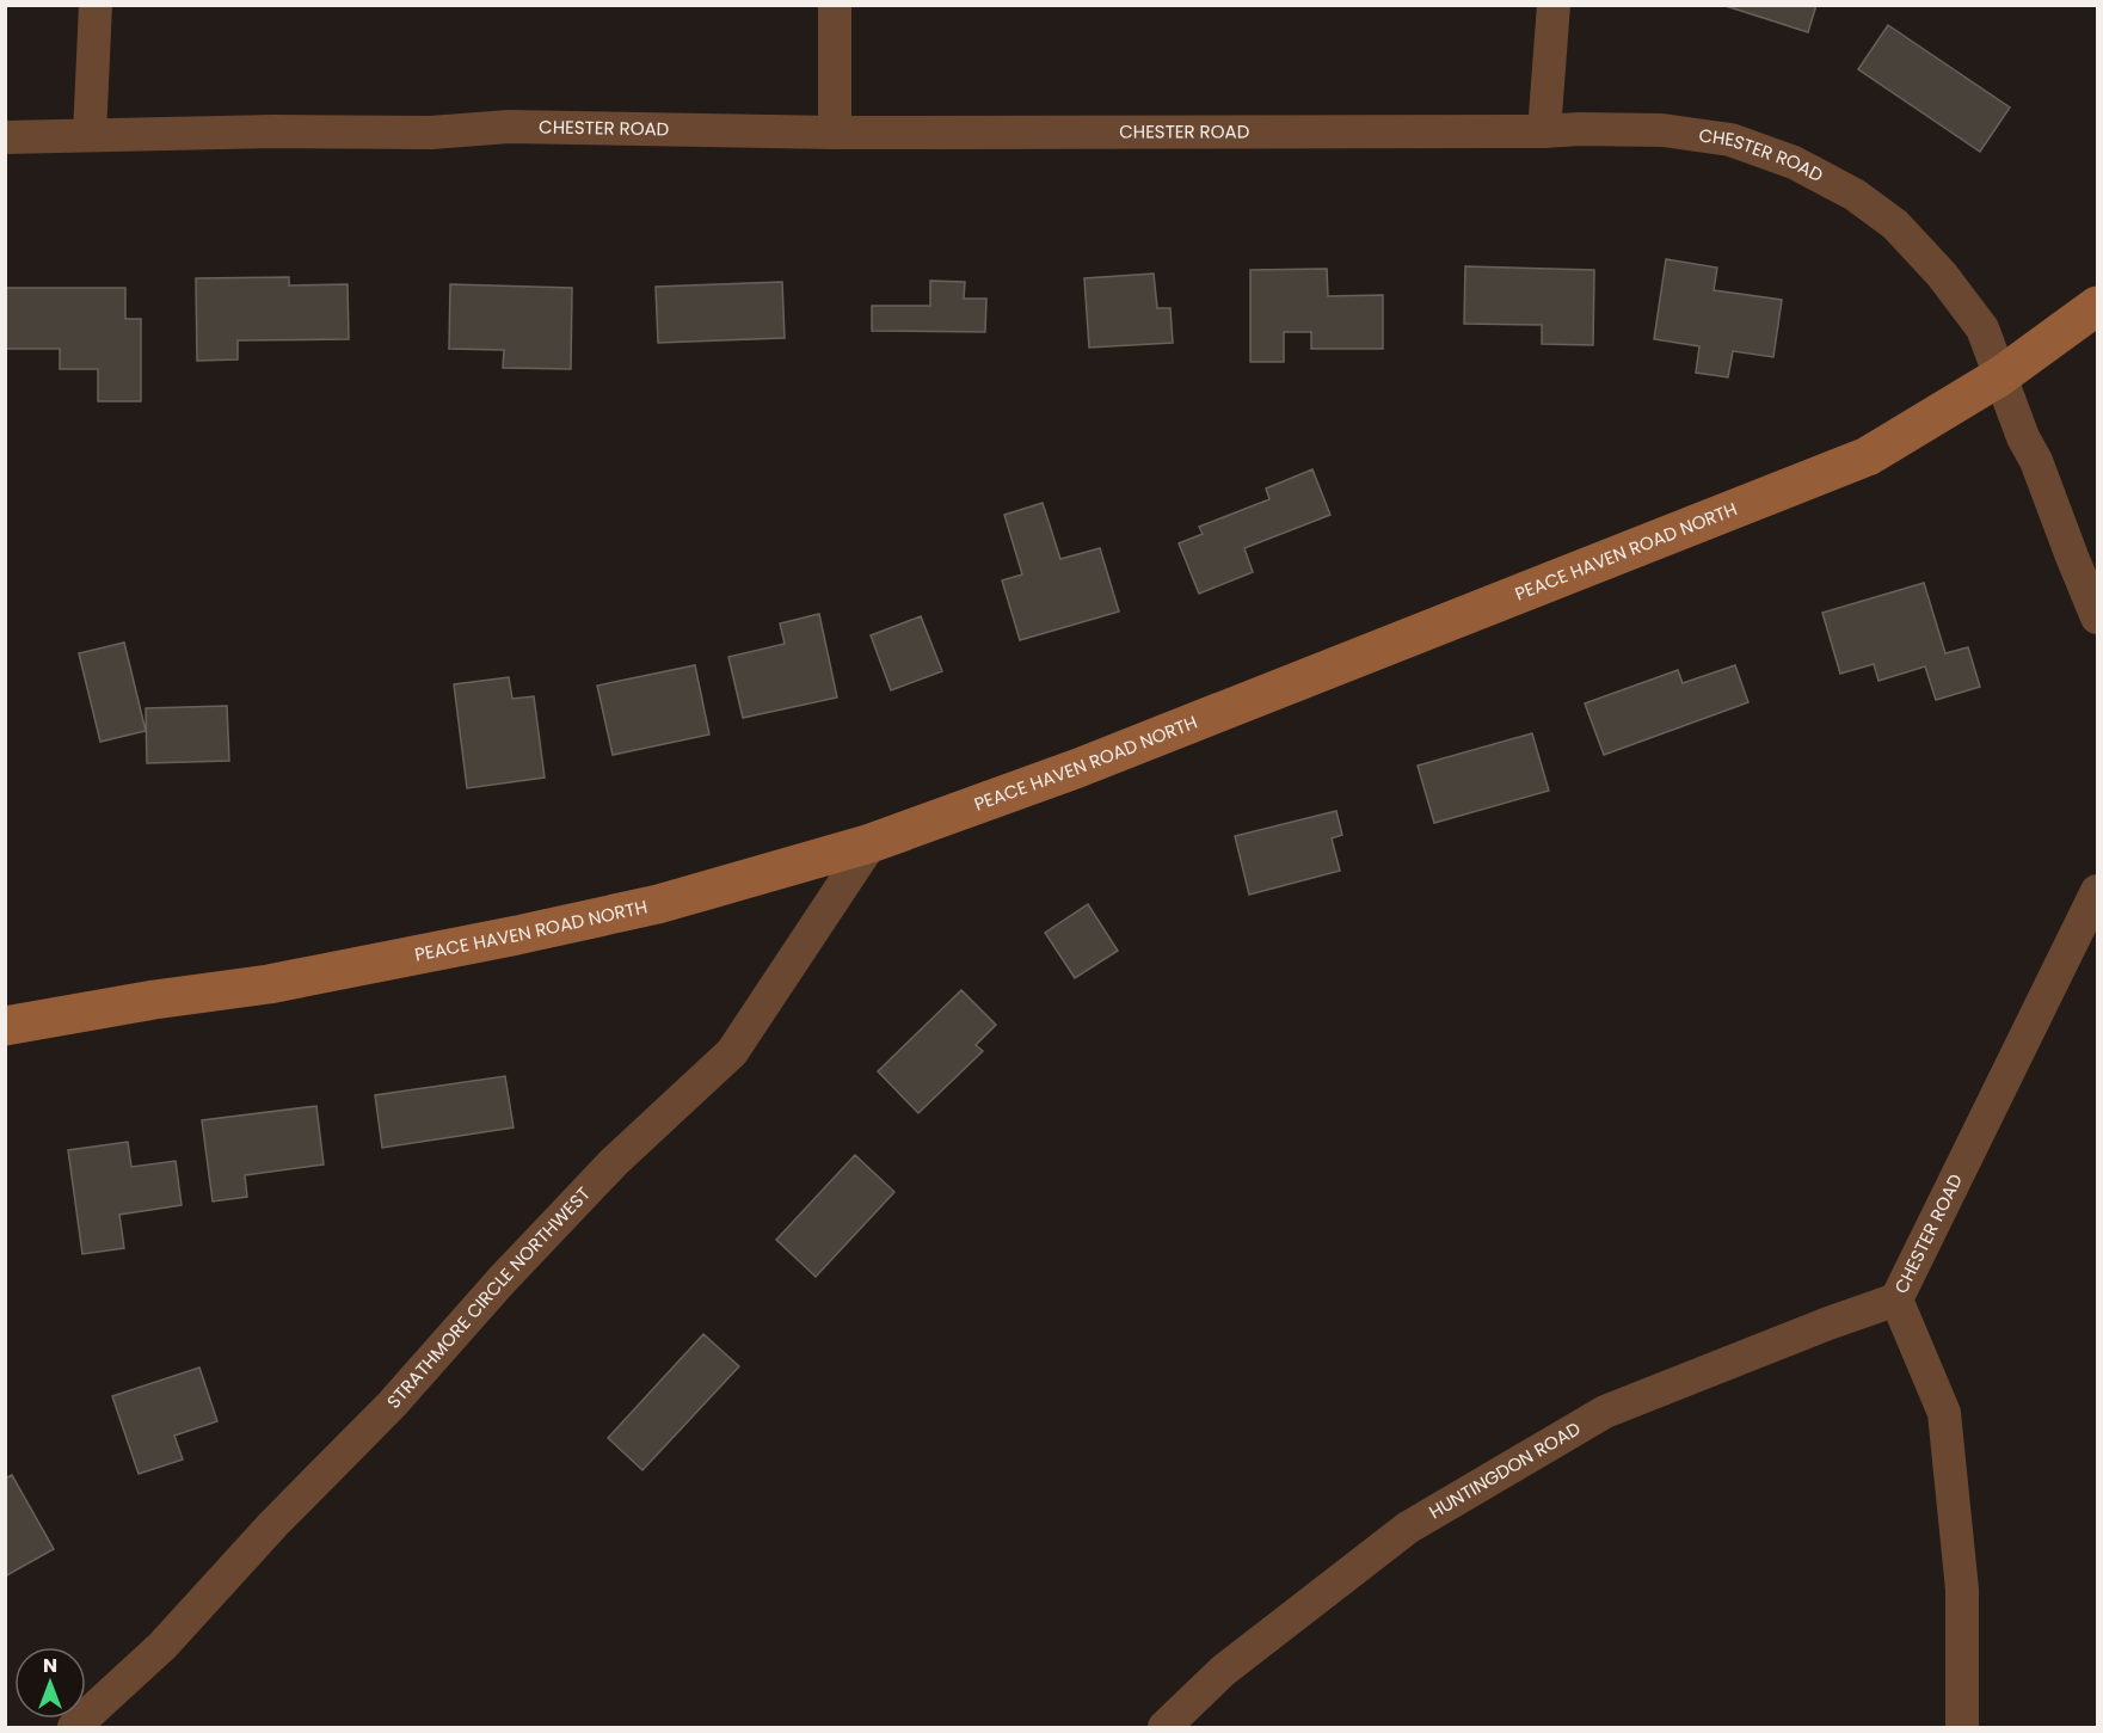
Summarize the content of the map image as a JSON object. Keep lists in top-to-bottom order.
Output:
{
  "streets": {
    "main road": ["PEACE HAVEN ROAD NORTH"],
    "street": ["CHESTER ROAD", "STRATHMORE CIRCLE NORTHWEST", "HUNTINGDON ROAD"]
  },
  "crossings": [
    ["CHESTER ROAD", "PEACE HAVEN ROAD NORTH"],
    ["CHESTER ROAD", "HUNTINGDON ROAD"],
    ["PEACE HAVEN ROAD NORTH", "STRATHMORE CIRCLE NORTHWEST"]
  ],
  "north": "top"
}
